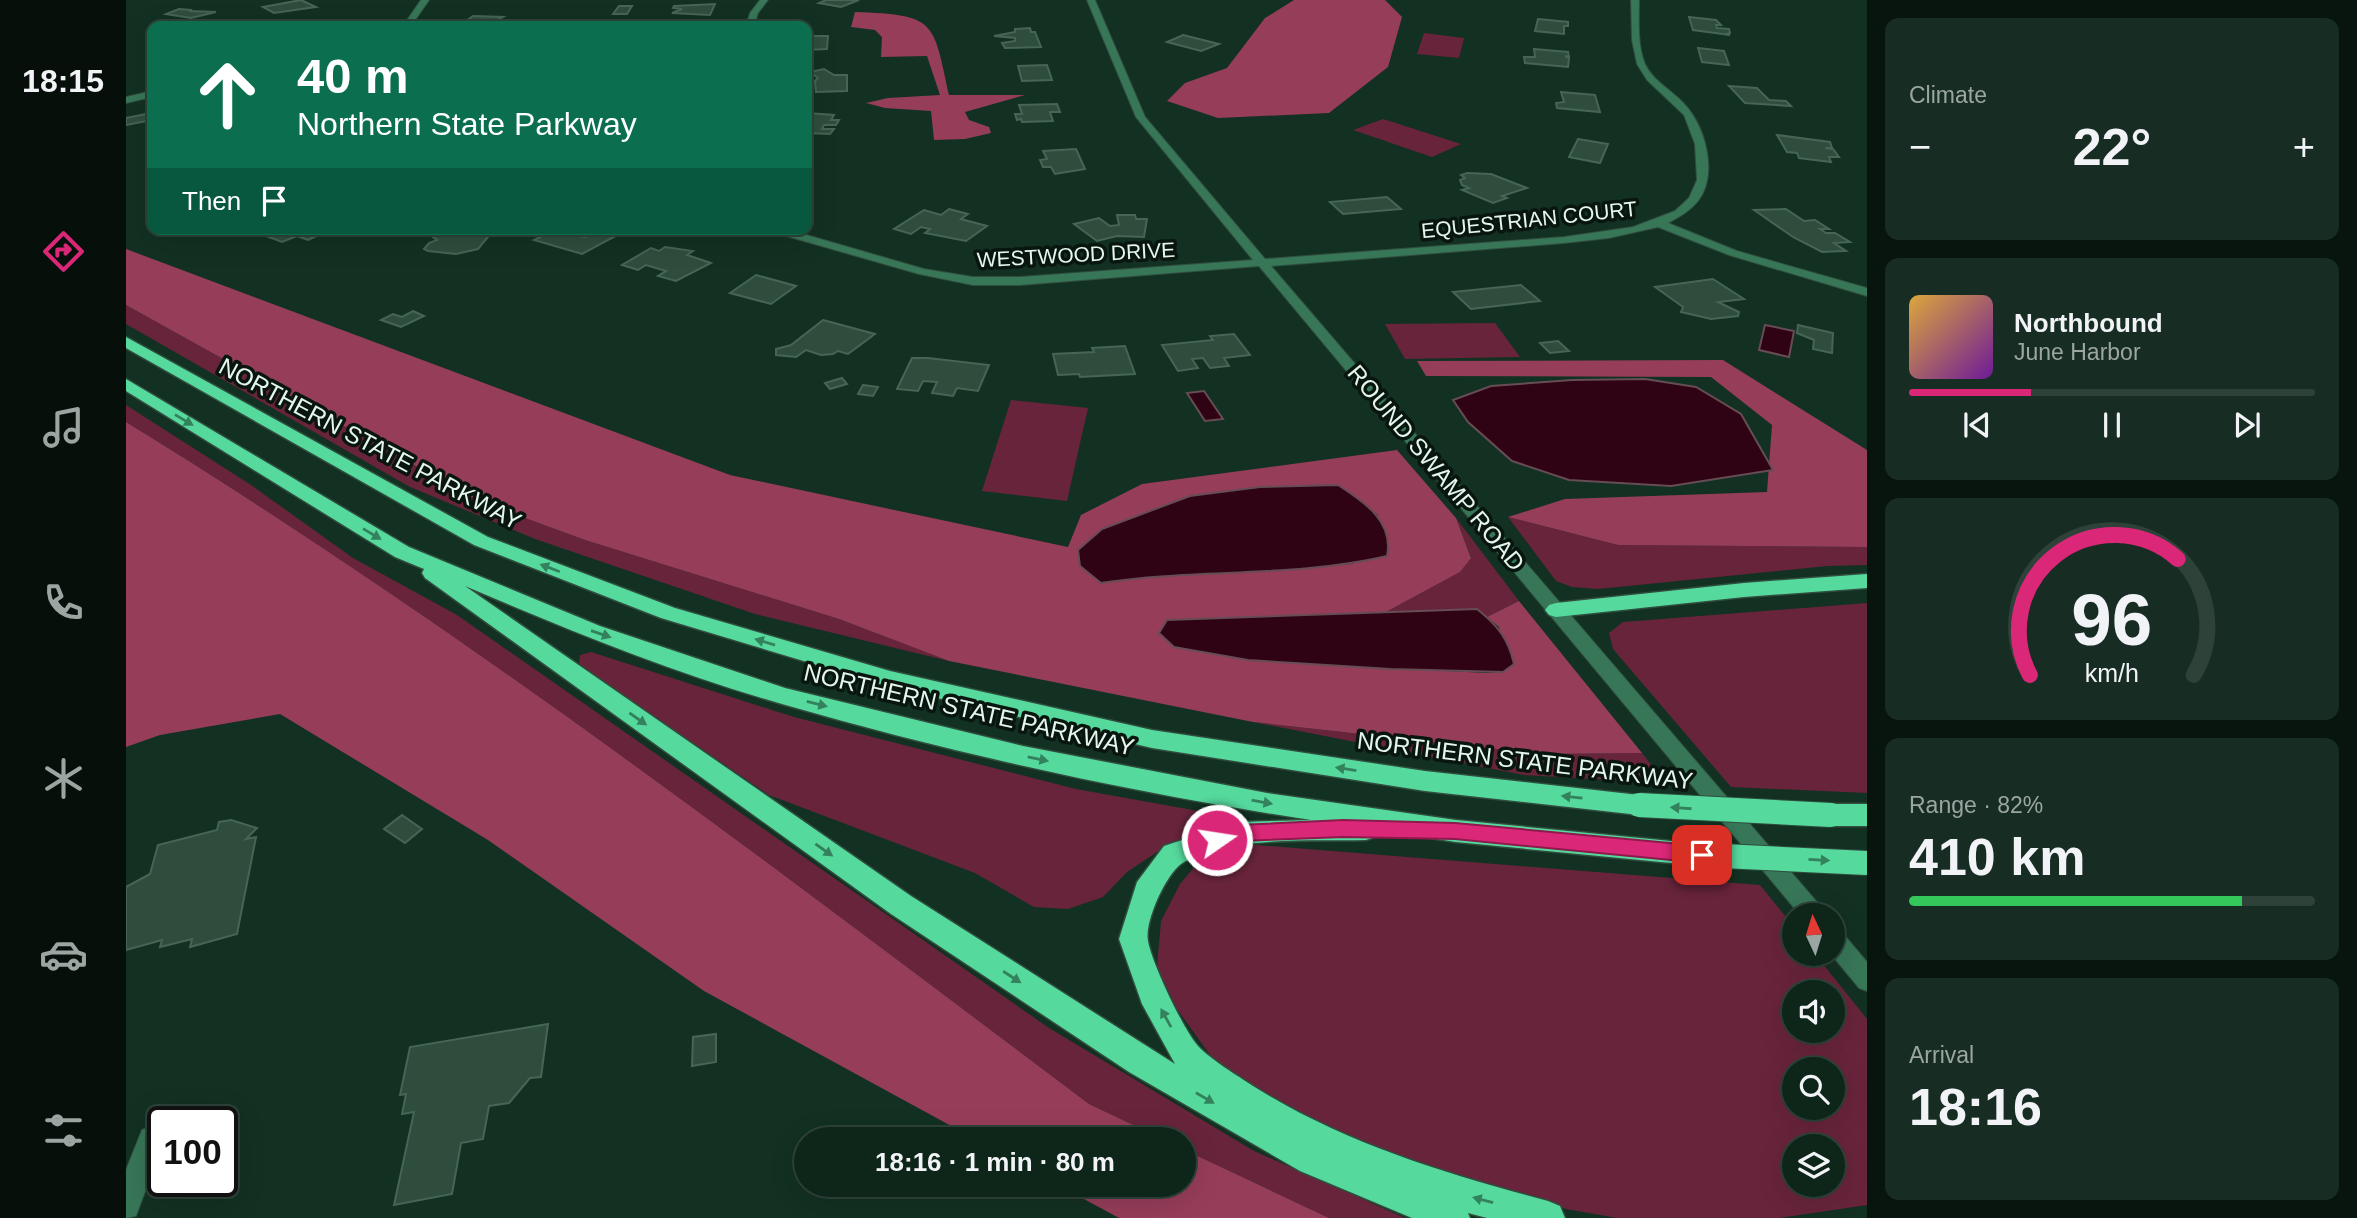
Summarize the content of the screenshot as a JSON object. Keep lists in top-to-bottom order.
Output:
{
  "streets": {
    "highway": ["NORTHERN STATE PARKWAY"],
    "street": ["EQUESTRIAN COURT", "WESTWOOD DRIVE", "ROUND SWAMP ROAD"]
  },
  "crossings": [
    ["EQUESTRIAN COURT", "WESTWOOD DRIVE"],
    ["EQUESTRIAN COURT", "ROUND SWAMP ROAD"],
    ["WESTWOOD DRIVE", "ROUND SWAMP ROAD"]
  ],
  "north": "top",
  "page": {
    "tabs": "18:15",
    "tile": [
      "Climate",
      ["Range · 82%", "410 km"],
      ["Arrival", "18:16"]
    ],
    "turn": ["40 m", "Northern State Parkway"],
    "heat": ["−", "22°", "+"],
    "then": "Then",
    "song": ["Northbound", "June Harbor"],
    "limit": "100",
    "trip": "18:16 · 1 min · 80 m",
    "gauge": ["96", "km/h"]
  }
}
